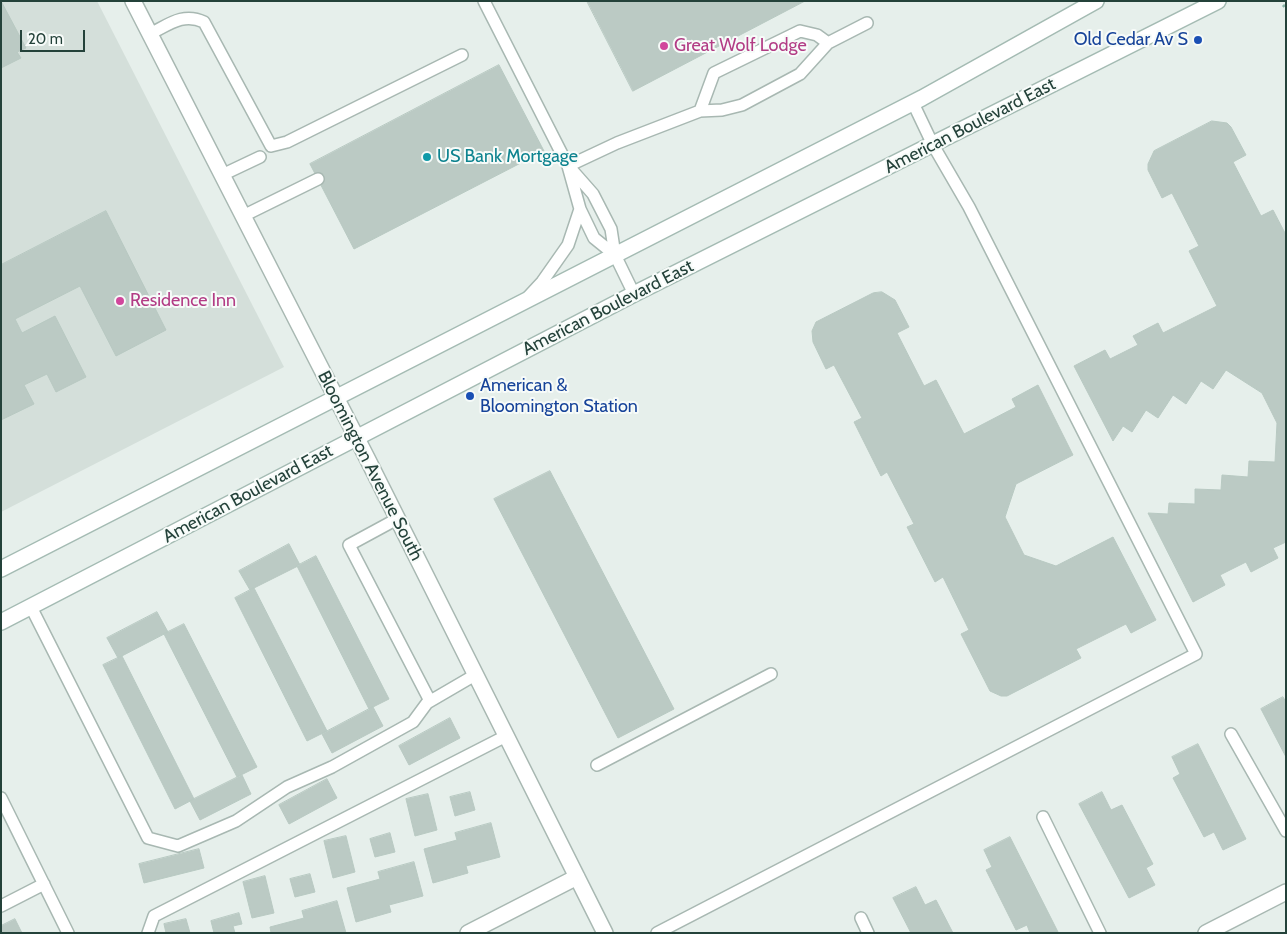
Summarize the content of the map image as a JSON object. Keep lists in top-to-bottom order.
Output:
{
  "streets": {
    "main road": ["American Boulevard East", "Bloomington Avenue South"]
  },
  "crossings": [
    ["American Boulevard East", "Bloomington Avenue South"]
  ],
  "places": [
    "Old Cedar Av S",
    "Great Wolf Lodge",
    "US Bank Mortgage",
    "Residence Inn",
    "American & Bloomington Station"
  ],
  "scale_bar": "20 m"
}
